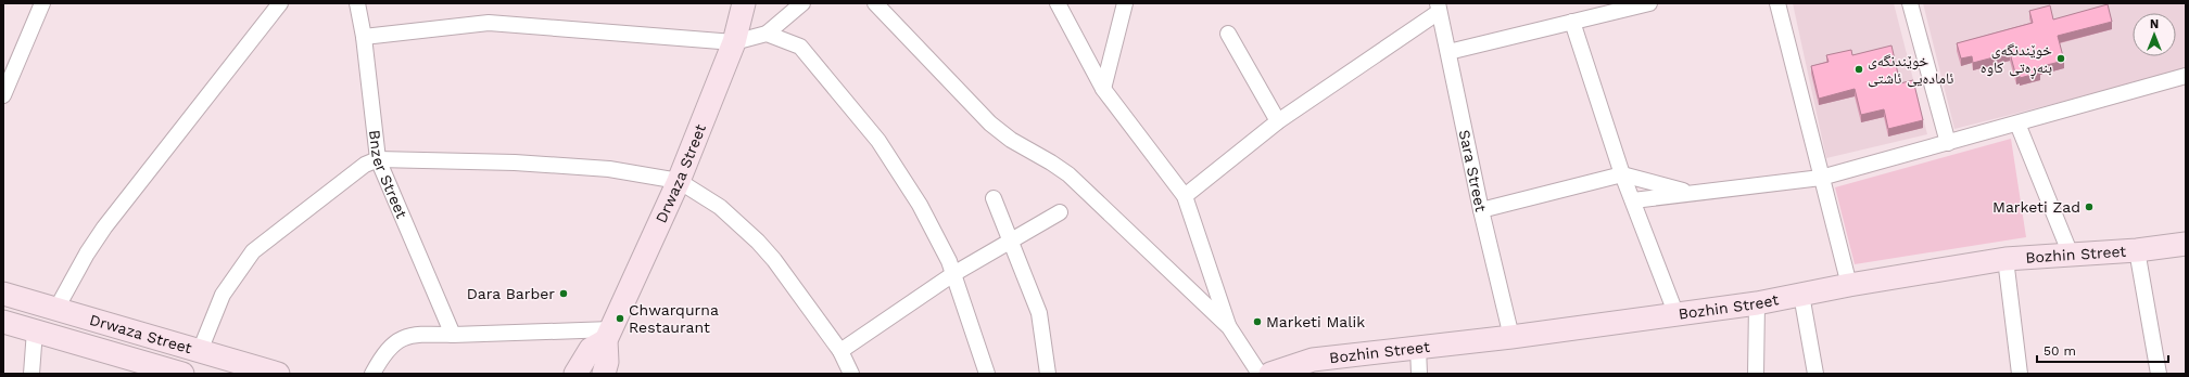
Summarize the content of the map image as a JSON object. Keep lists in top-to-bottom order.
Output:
{
  "streets": {
    "street": [
      "Sara Street",
      "Bnzer Street",
      "Drwaza Street",
      "Bozhin Street"
    ]
  },
  "crossings": [
    ["Sara Street", "Bozhin Street"]
  ],
  "places": [
    "خوێندنگەی بنەڕەتی کاوە",
    "خوێندنگەی ئامادەیی ئاشتی",
    "Marketi Zad",
    "Dara Barber",
    "Chwarqurna Restaurant",
    "Marketi Malik"
  ],
  "scale_bar": "50 m",
  "north": "top"
}
